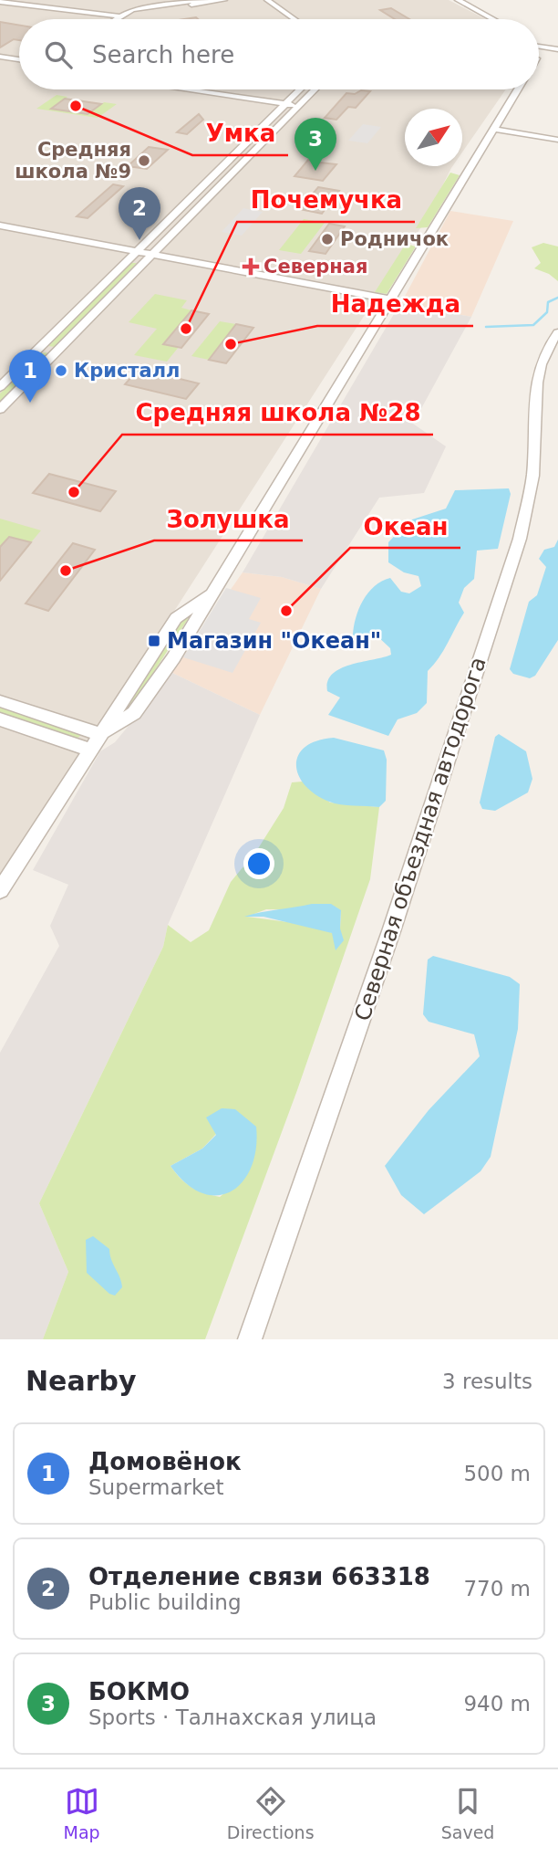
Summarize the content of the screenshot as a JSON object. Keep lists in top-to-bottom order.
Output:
{
  "streets": {
    "street": ["Северная объездная автодорога"]
  },
  "places": {
    "other": [
      "Умка",
      "Средняя школа №9",
      "Родничок",
      "Почемучка",
      "Надежда",
      "Кристалл",
      "Средняя школа №28",
      "Золушка",
      "Океан"
    ],
    "health": ["Северная"],
    "transit": ["Магазин \"Океан\""]
  },
  "north": "top right",
  "page": {
    "search": "Search here",
    "pins": ["3", "2", "1"],
    "heading": ["Nearby", "3 results"],
    "list": [
      {
        "mark": "1",
        "name": "Домовёнок",
        "note": "Supermarket",
        "value": "500 m"
      },
      {
        "mark": "2",
        "name": "Отделение связи 663318",
        "note": "Public building",
        "value": "770 m"
      },
      {
        "mark": "3",
        "name": "БОКМО",
        "note": "Sports · Талнахская улица",
        "value": "940 m"
      }
    ],
    "nav": ["Map", "Directions", "Saved"]
  }
}
